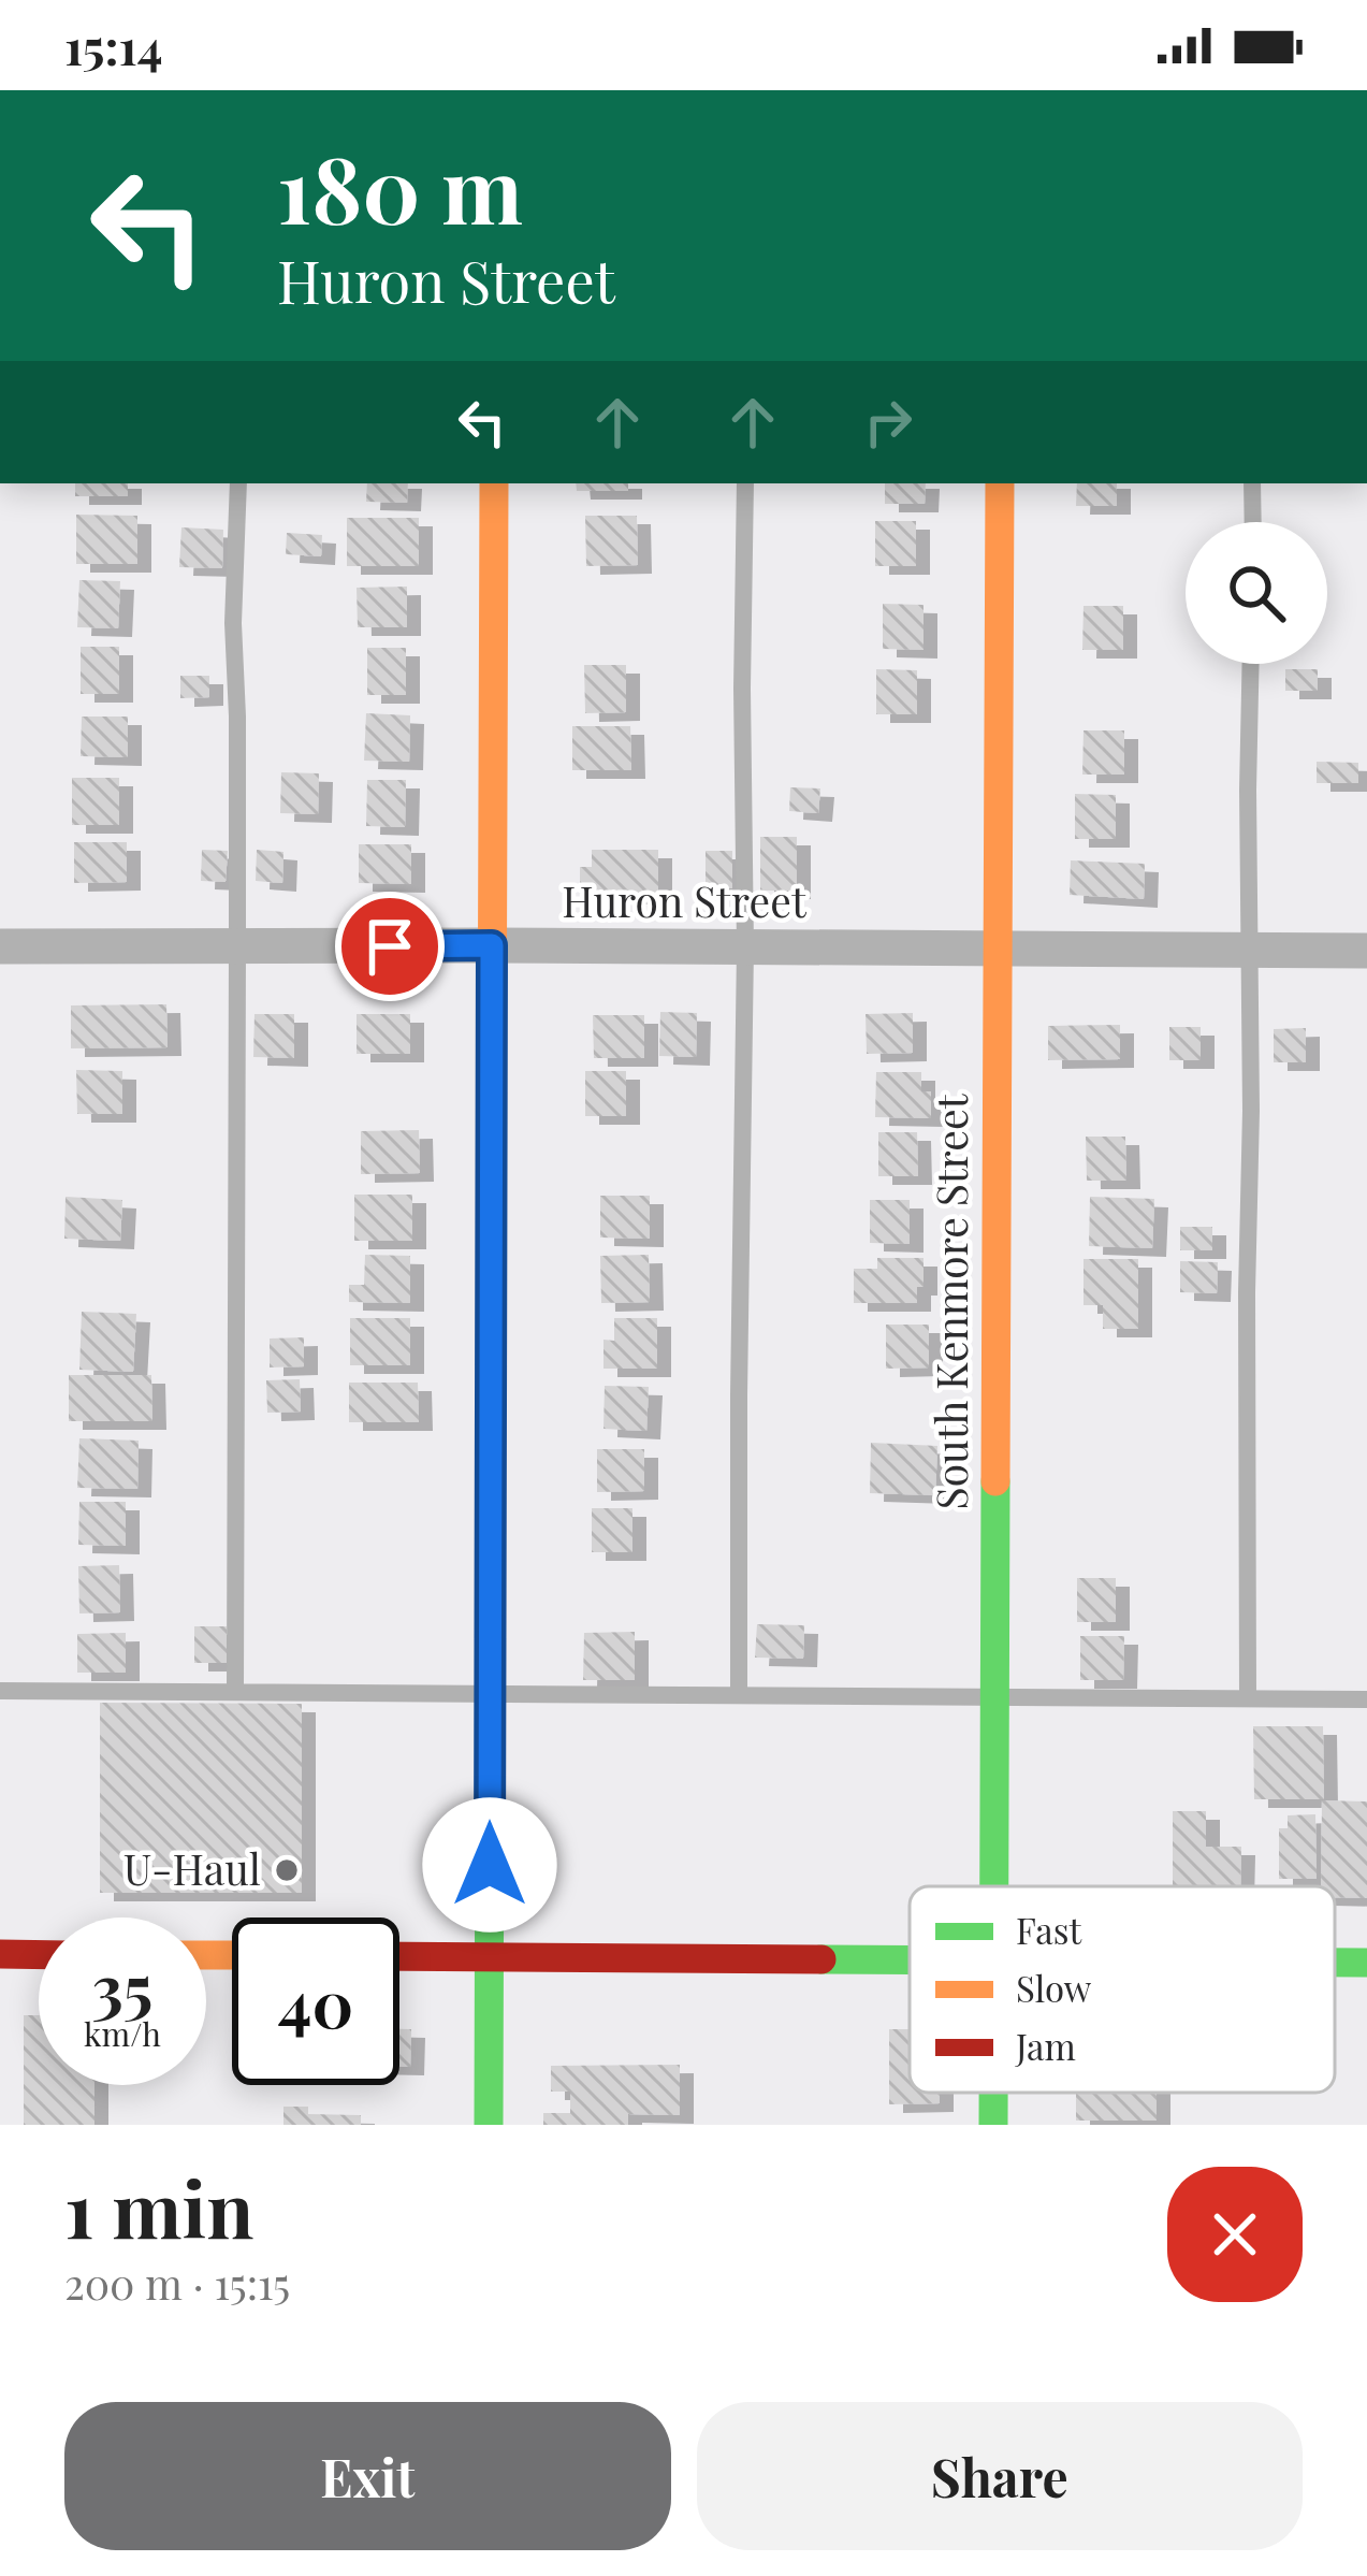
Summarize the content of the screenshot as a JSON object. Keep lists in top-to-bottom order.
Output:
{
  "streets": {
    "street": ["Huron Street", "South Kenmore Street"]
  },
  "crossings": [
    ["Huron Street", "South Kenmore Street"]
  ],
  "places": ["U-Haul"],
  "legend": ["Fast", "Slow", "Jam"],
  "page": {
    "status": "15:14",
    "turn": ["180 m", "Huron Street"],
    "speed": "35 km/h",
    "limit": "40",
    "heading": ["1 min", "200 m · 15:15"],
    "buttons": ["Exit", "Share"]
  }
}
